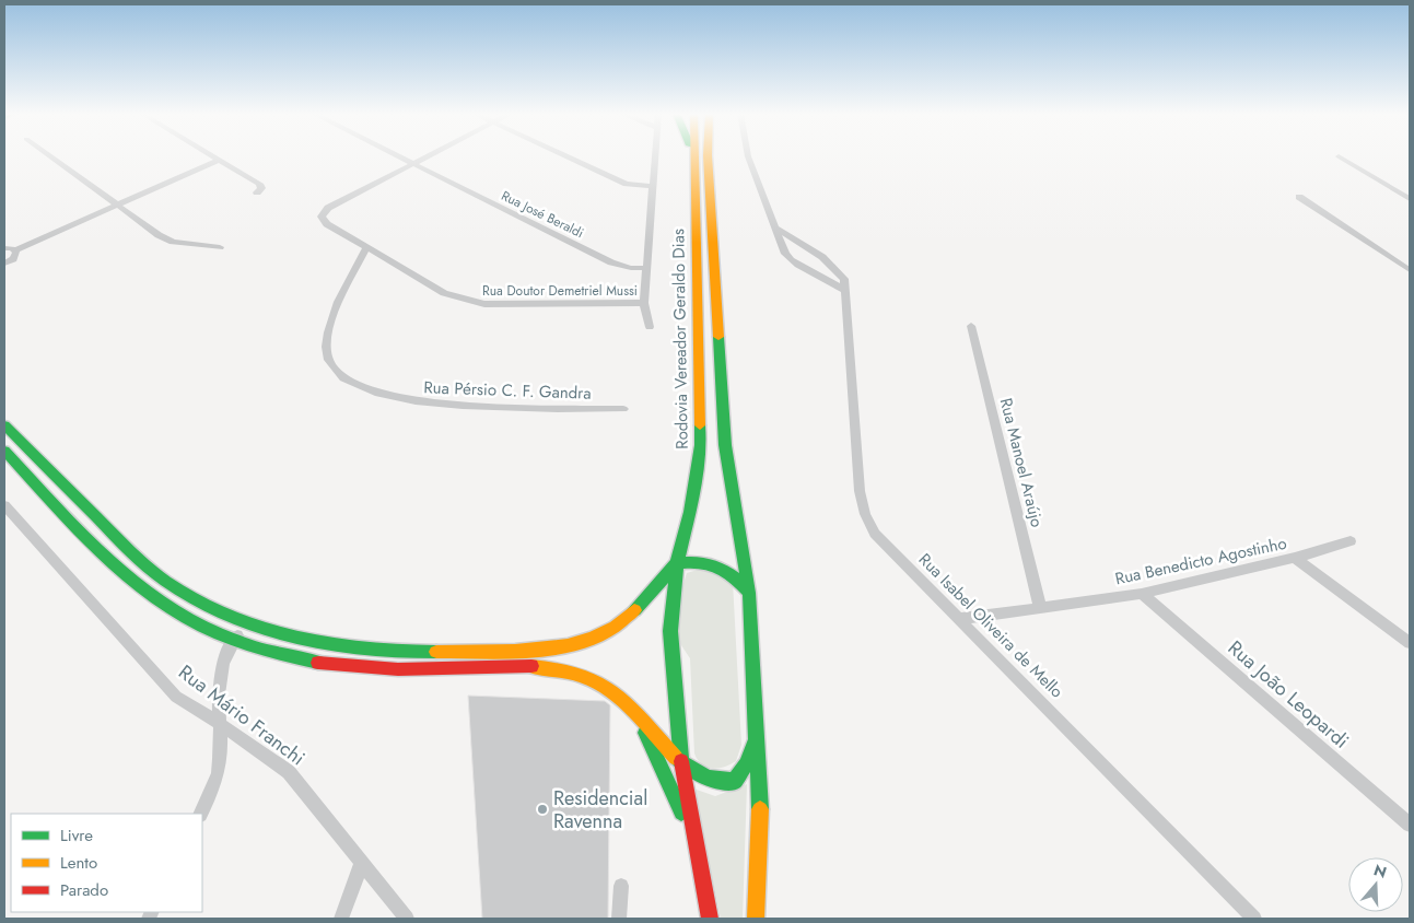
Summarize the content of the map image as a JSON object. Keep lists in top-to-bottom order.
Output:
{
  "streets": {
    "main road": ["Rodovia Vereador Geraldo Dias"],
    "street": [
      "Rua José Beraldi",
      "Rua Doutor Demetriel Mussi",
      "Rua Pérsio C. F. Gandra",
      "Rua Manoel Araújo",
      "Rua Benedicto Agostinho",
      "Rua Isabel Oliveira de Mello",
      "Rua João Leopardi",
      "Rua Mário Franchi"
    ]
  },
  "crossings": [
    ["Rua José Beraldi", "Rua Doutor Demetriel Mussi"],
    ["Rua Doutor Demetriel Mussi", "Rua Pérsio C. F. Gandra"],
    ["Rua Manoel Araújo", "Rua Benedicto Agostinho"],
    ["Rua Benedicto Agostinho", "Rua Isabel Oliveira de Mello"],
    ["Rua Benedicto Agostinho", "Rua João Leopardi"]
  ],
  "places": ["Residencial Ravenna"],
  "legend": ["Livre", "Lento", "Parado"],
  "north": "top"
}
